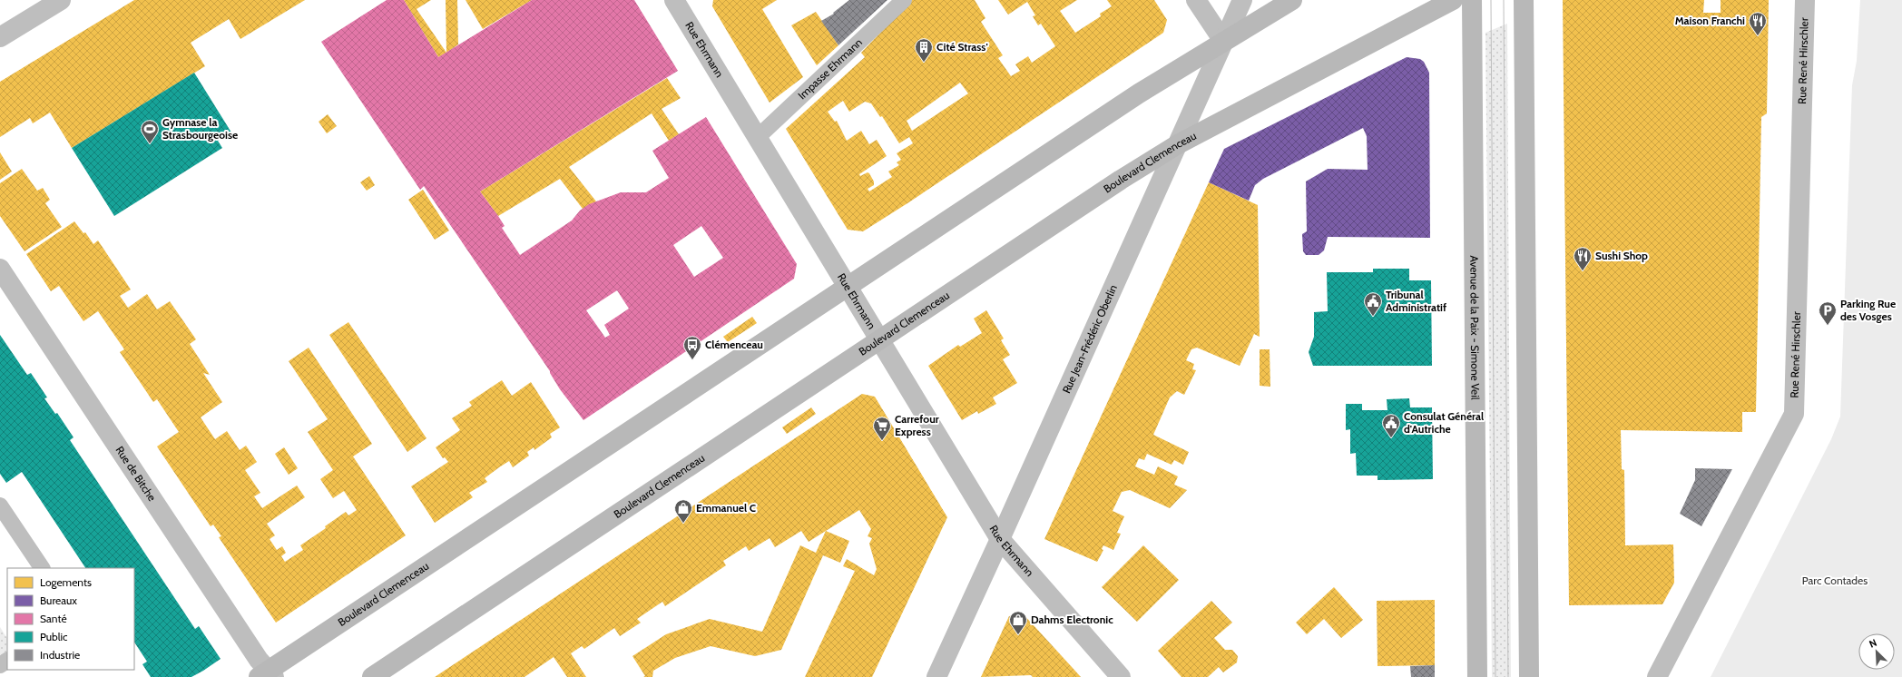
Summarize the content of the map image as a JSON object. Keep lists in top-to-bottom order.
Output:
{
  "streets": {
    "street": [
      "Rue Ehrmann",
      "Rue René Hirschler",
      "Boulevard Clemenceau",
      "Avenue de la Paix - Simone Veil",
      "Rue Jean-Frédéric Oberlin",
      "Rue de Bitche"
    ],
    "lane": ["Impasse Ehrmann"]
  },
  "crossings": [
    ["Rue Ehrmann", "Impasse Ehrmann"],
    ["Rue Ehrmann", "Boulevard Clemenceau"],
    ["Rue Ehrmann", "Rue Jean-Frédéric Oberlin"],
    ["Boulevard Clemenceau", "Rue Jean-Frédéric Oberlin"],
    ["Boulevard Clemenceau", "Rue de Bitche"]
  ],
  "parks": ["Parc Contades"],
  "places": {
    "restaurant": ["Maison Franchi", "Sushi Shop"],
    "building": ["Cité Strass'"],
    "sports": ["Gymnase la Strasbourgeoise"],
    "public building": ["Tribunal Administratif", "Consulat Général d'Autriche"],
    "parking": ["Parking Rue des Vosges"],
    "bus stop": ["Clémenceau"],
    "supermarket": ["Carrefour Express"],
    "shop": ["Emmanuel C", "Dahms Electronic"]
  },
  "legend": [
    "Logements",
    "Bureaux",
    "Santé",
    "Public",
    "Industrie"
  ],
  "north": "top left"
}
